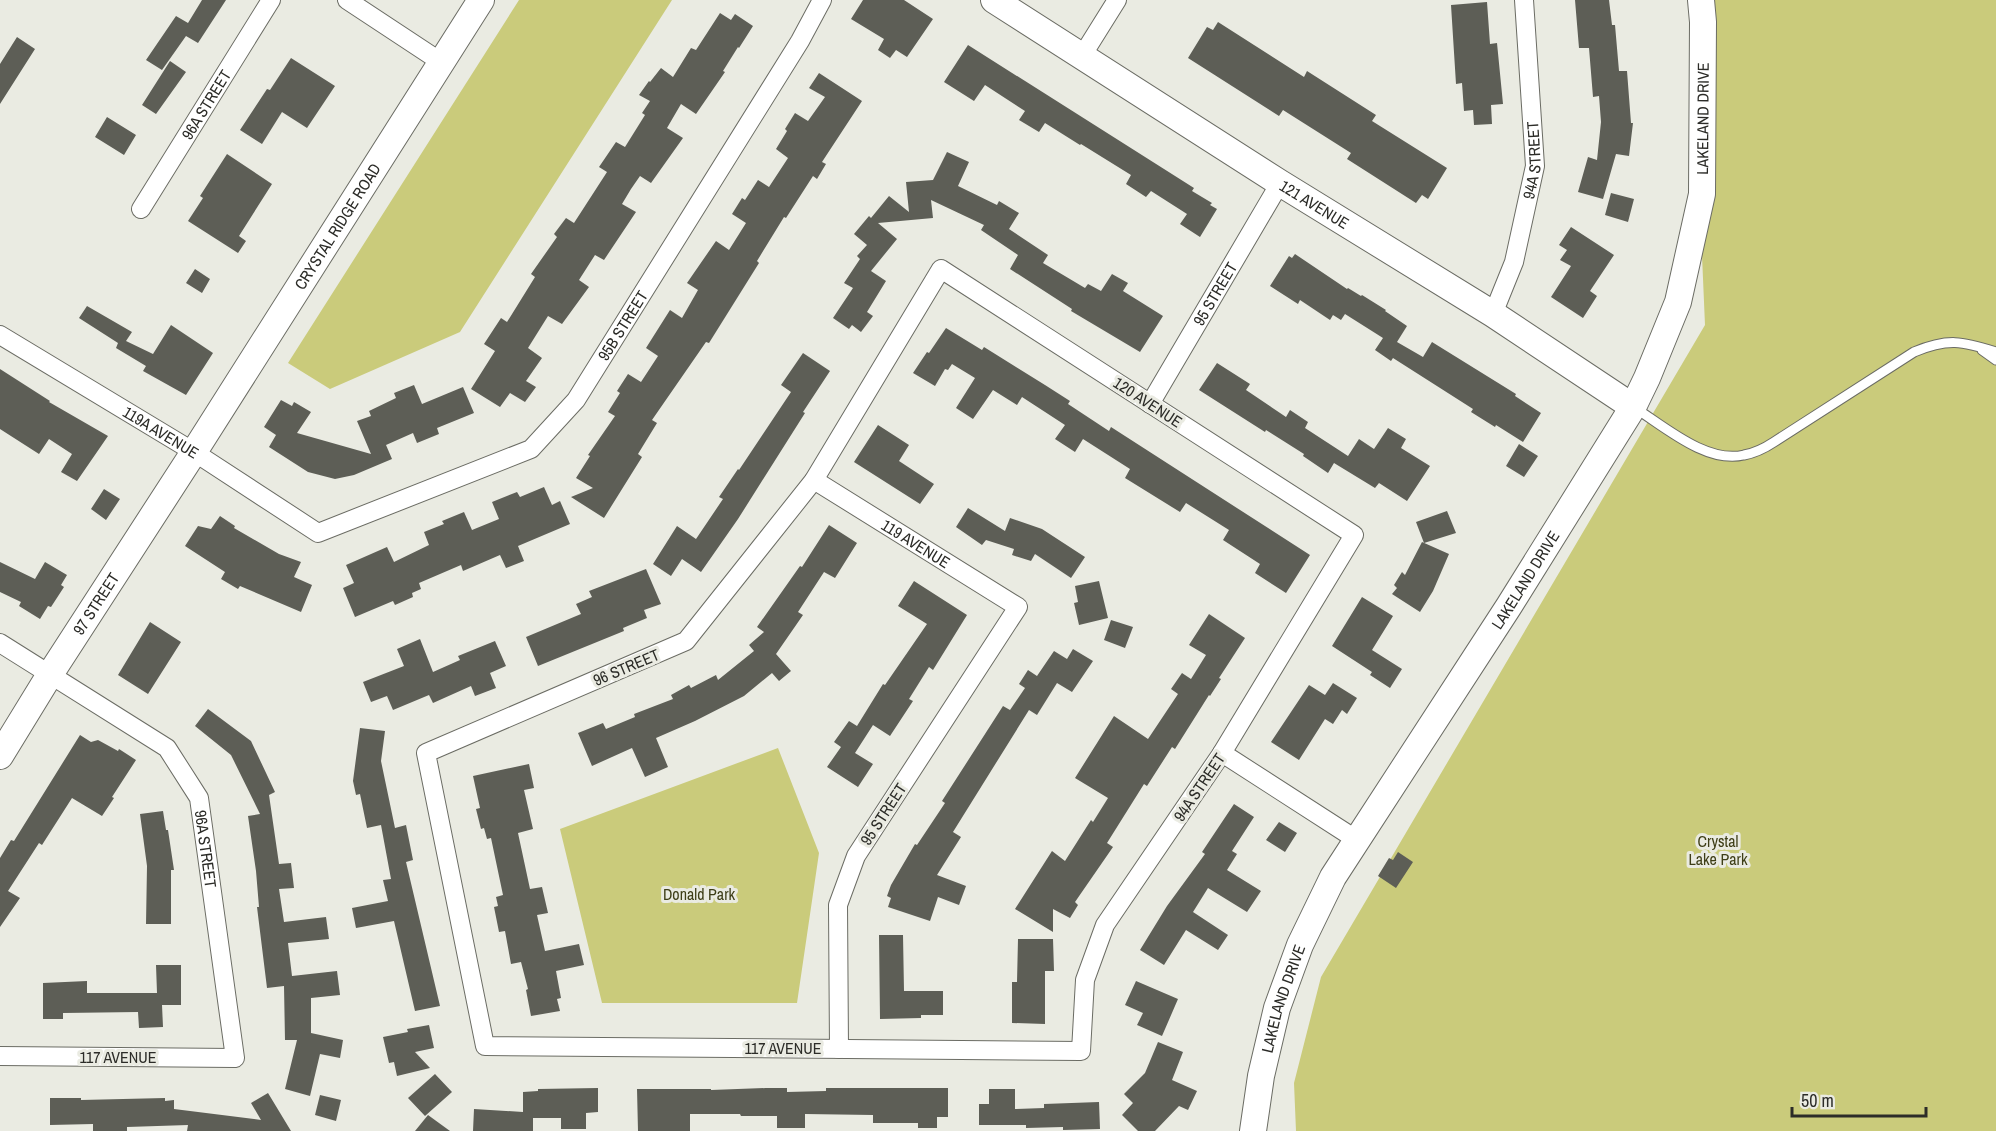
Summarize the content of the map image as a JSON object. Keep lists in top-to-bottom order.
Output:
{
  "streets": {
    "street": [
      "96A STREET",
      "LAKELAND DRIVE",
      "94A STREET",
      "121 AVENUE",
      "CRYSTAL RIDGE ROAD",
      "95 STREET",
      "95B STREET",
      "120 AVENUE",
      "119A AVENUE",
      "119 AVENUE",
      "97 STREET",
      "96 STREET",
      "117 AVENUE"
    ]
  },
  "crossings": [
    ["96A STREET", "97 STREET"],
    ["96A STREET", "117 AVENUE"],
    ["LAKELAND DRIVE", "121 AVENUE"],
    ["94A STREET", "121 AVENUE"],
    ["94A STREET", "120 AVENUE"],
    ["94A STREET", "117 AVENUE"],
    ["121 AVENUE", "95 STREET"],
    ["CRYSTAL RIDGE ROAD", "119A AVENUE"],
    ["CRYSTAL RIDGE ROAD", "97 STREET"],
    ["95 STREET", "120 AVENUE"],
    ["95 STREET", "119 AVENUE"],
    ["95 STREET", "117 AVENUE"],
    ["95B STREET", "119A AVENUE"],
    ["120 AVENUE", "96 STREET"],
    ["119A AVENUE", "97 STREET"],
    ["119 AVENUE", "96 STREET"],
    ["96 STREET", "117 AVENUE"]
  ],
  "parks": ["Crystal Lake Park", "Donald Park"],
  "scale_bar": "50 m"
}
